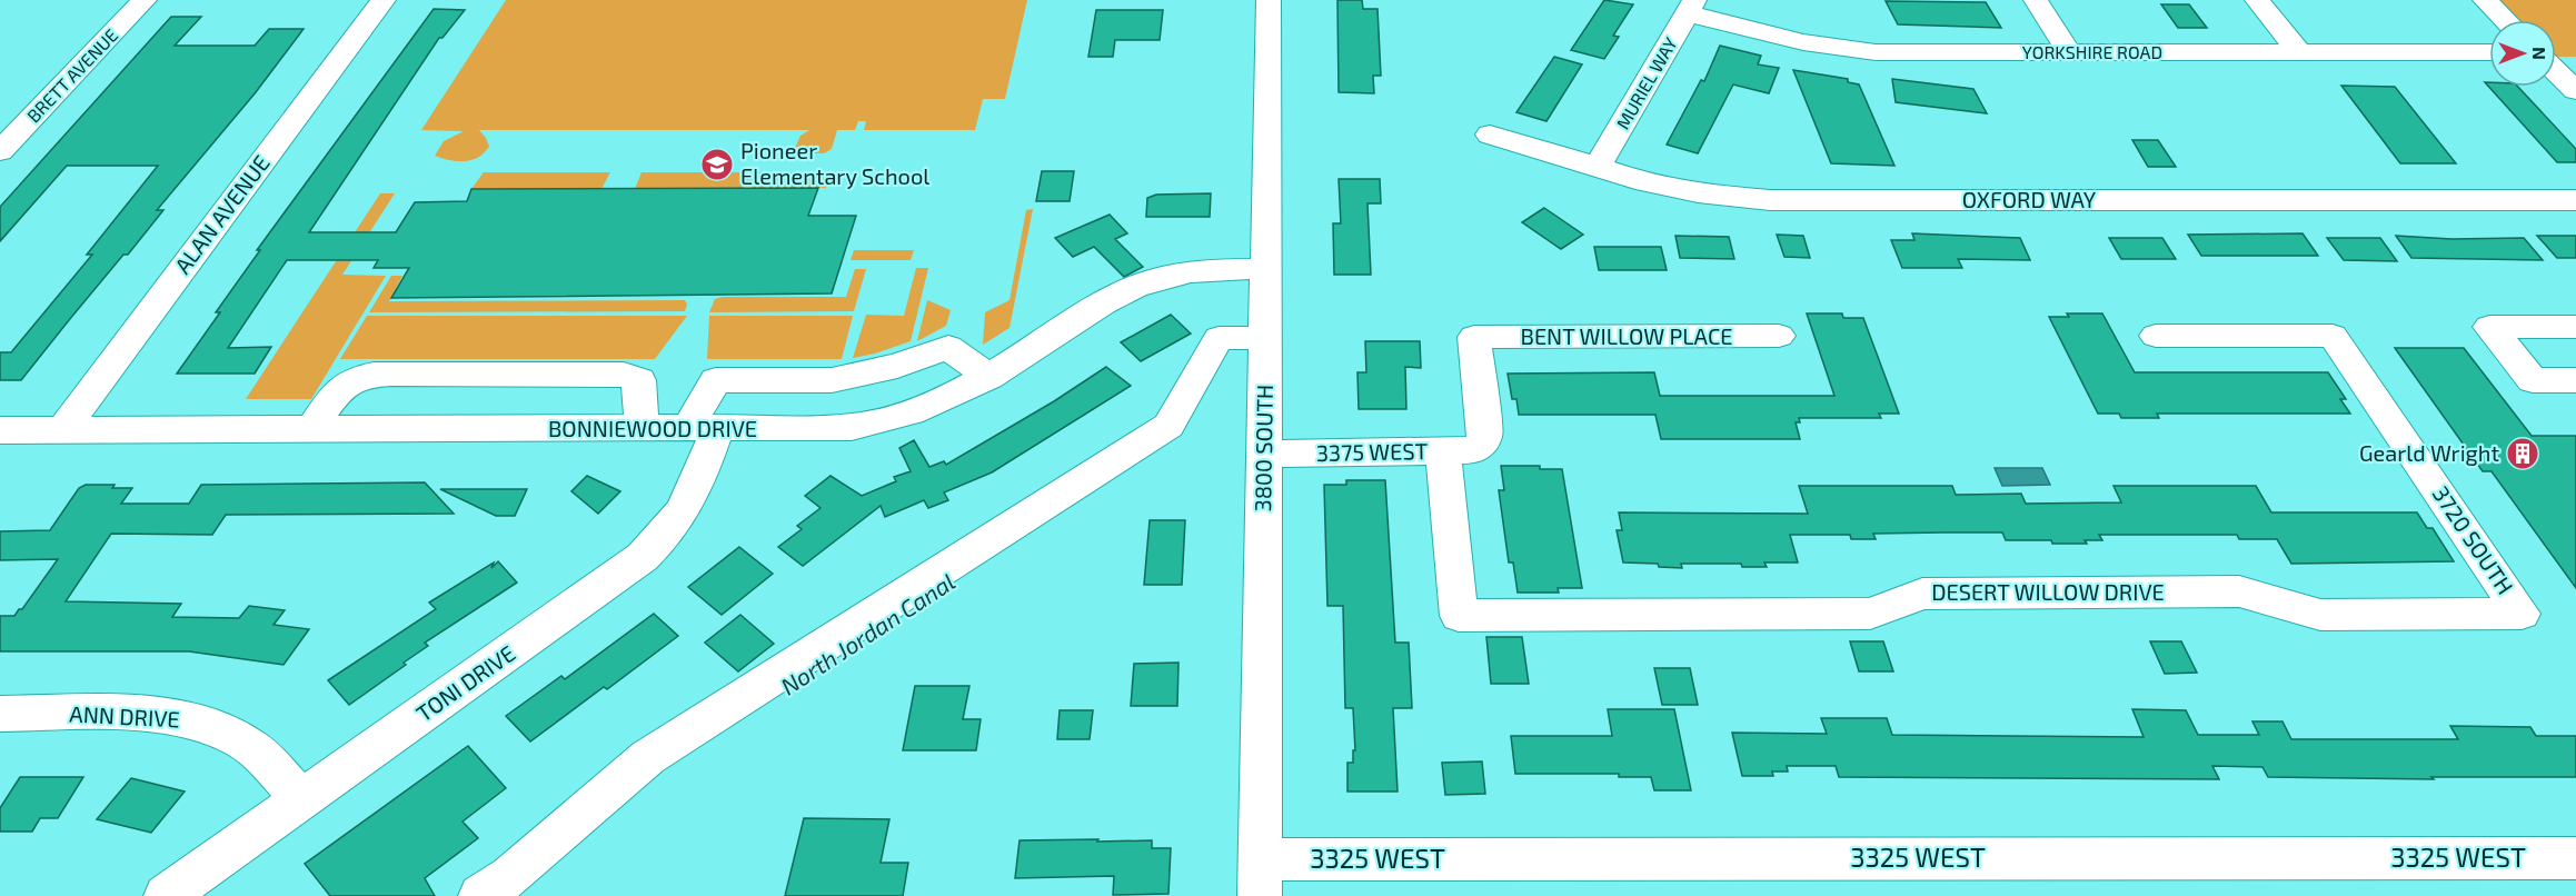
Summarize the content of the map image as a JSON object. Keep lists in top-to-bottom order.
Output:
{
  "streets": {
    "street": [
      "YORKSHIRE ROAD",
      "BRETT AVENUE",
      "MURIEL WAY",
      "OXFORD WAY",
      "ALAN AVENUE",
      "BENT WILLOW PLACE",
      "BONNIEWOOD DRIVE",
      "3800 SOUTH",
      "3375 WEST",
      "3720 SOUTH",
      "DESERT WILLOW DRIVE",
      "TONI DRIVE",
      "ANN DRIVE",
      "3325 WEST"
    ]
  },
  "crossings": [
    ["YORKSHIRE ROAD", "MURIEL WAY"],
    ["MURIEL WAY", "OXFORD WAY"],
    ["ALAN AVENUE", "BONNIEWOOD DRIVE"],
    ["BENT WILLOW PLACE", "3375 WEST"],
    ["BENT WILLOW PLACE", "DESERT WILLOW DRIVE"],
    ["BONNIEWOOD DRIVE", "3800 SOUTH"],
    ["BONNIEWOOD DRIVE", "TONI DRIVE"],
    ["3800 SOUTH", "3375 WEST"],
    ["3800 SOUTH", "3325 WEST"],
    ["3375 WEST", "DESERT WILLOW DRIVE"],
    ["3720 SOUTH", "DESERT WILLOW DRIVE"],
    ["TONI DRIVE", "ANN DRIVE"]
  ],
  "water": ["North Jordan Canal"],
  "places": {
    "school or university": ["Pioneer Elementary School"],
    "building": ["Gearld Wright"]
  },
  "north": "right"
}
